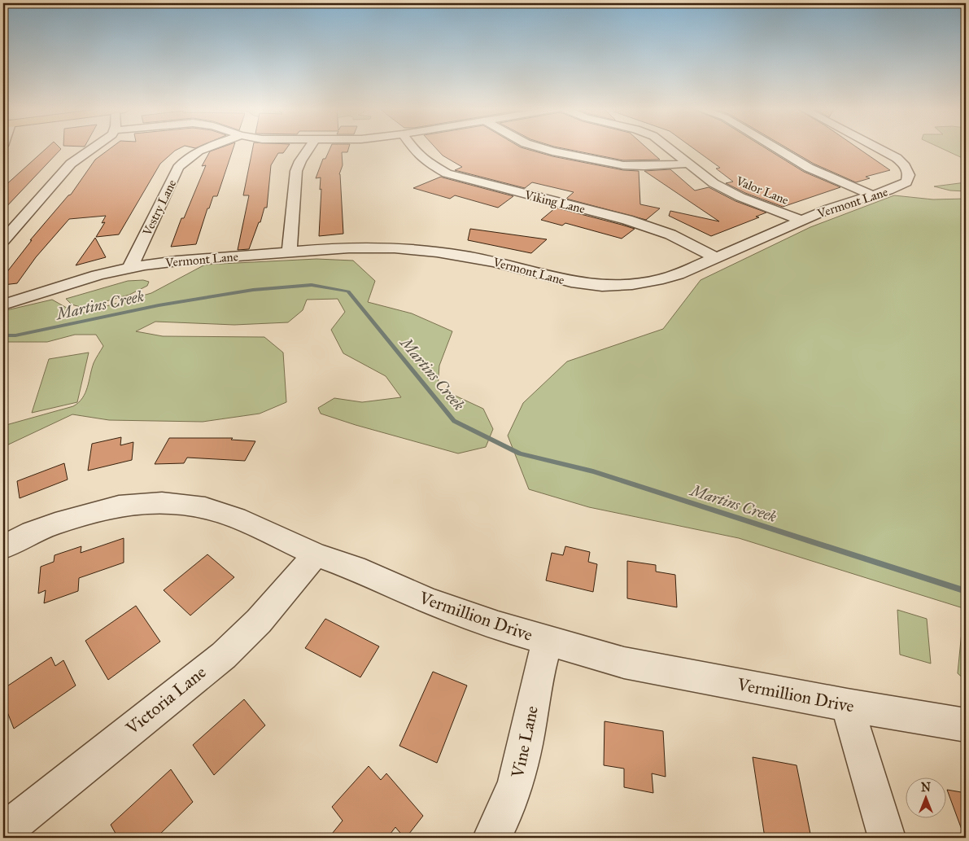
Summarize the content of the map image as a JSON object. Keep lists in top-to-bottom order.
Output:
{
  "streets": {
    "street": [
      "Valor Lane",
      "Viking Lane",
      "Vermont Lane",
      "Vestry Lane",
      "Vermillion Drive",
      "Victoria Lane",
      "Vine Lane"
    ]
  },
  "crossings": [
    ["Valor Lane", "Vermont Lane"],
    ["Viking Lane", "Vermont Lane"],
    ["Vermont Lane", "Vestry Lane"],
    ["Vermillion Drive", "Victoria Lane"],
    ["Vermillion Drive", "Vine Lane"]
  ],
  "water": ["Martins Creek"],
  "north": "top"
}
